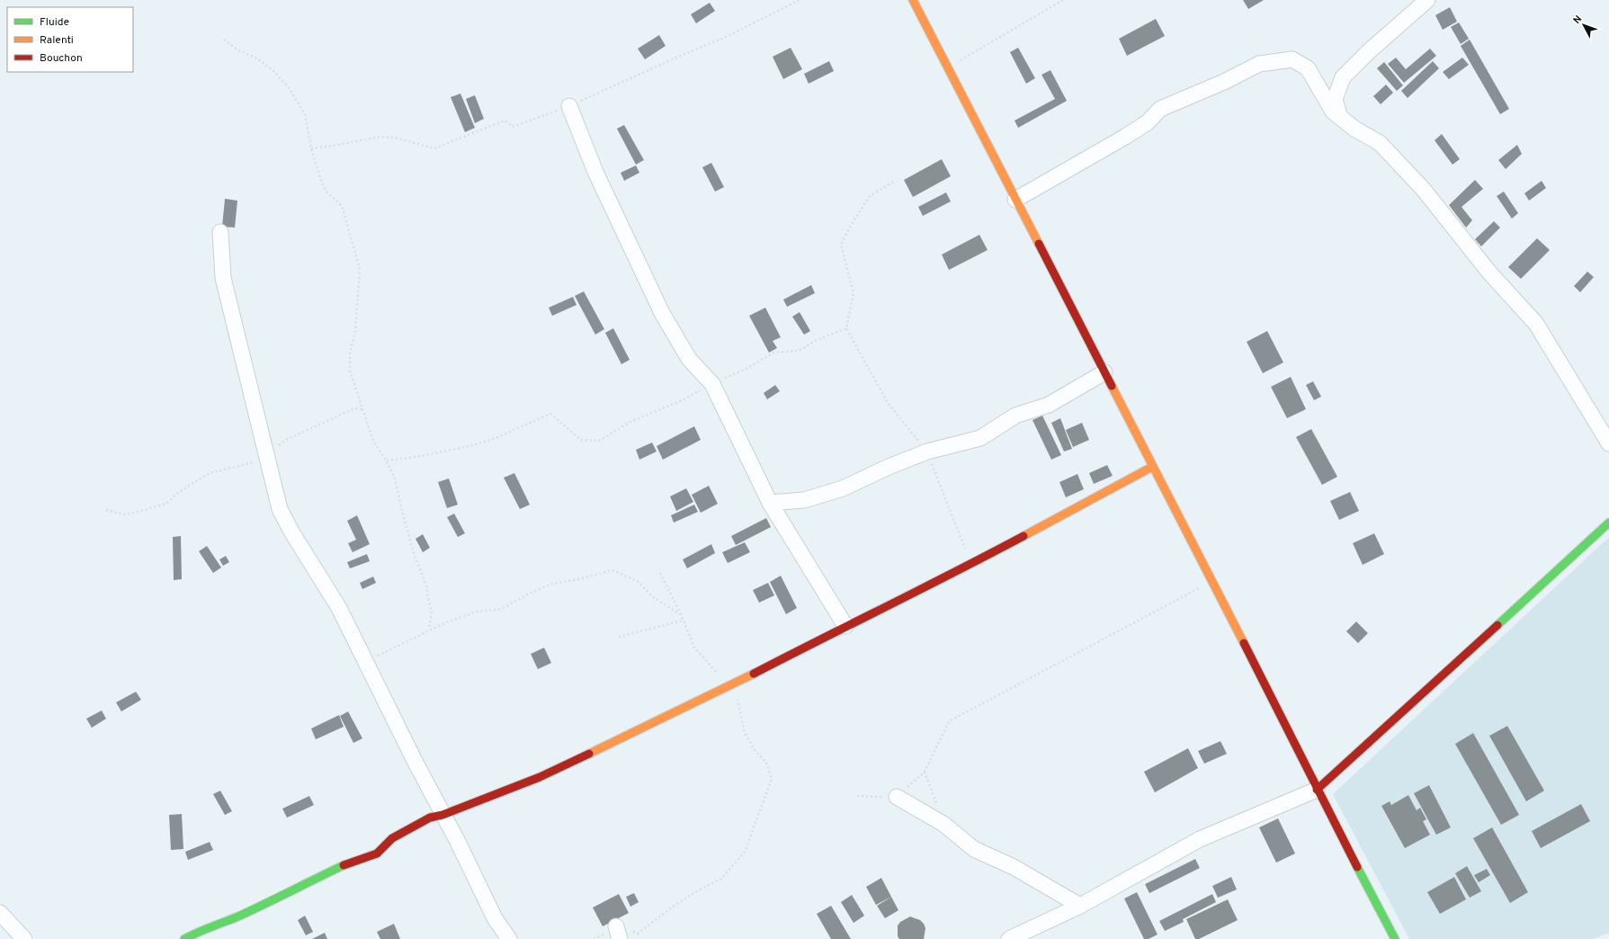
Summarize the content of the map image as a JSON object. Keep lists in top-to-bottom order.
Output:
{
  "legend": ["Fluide", "Ralenti", "Bouchon"],
  "north": "top left"
}
